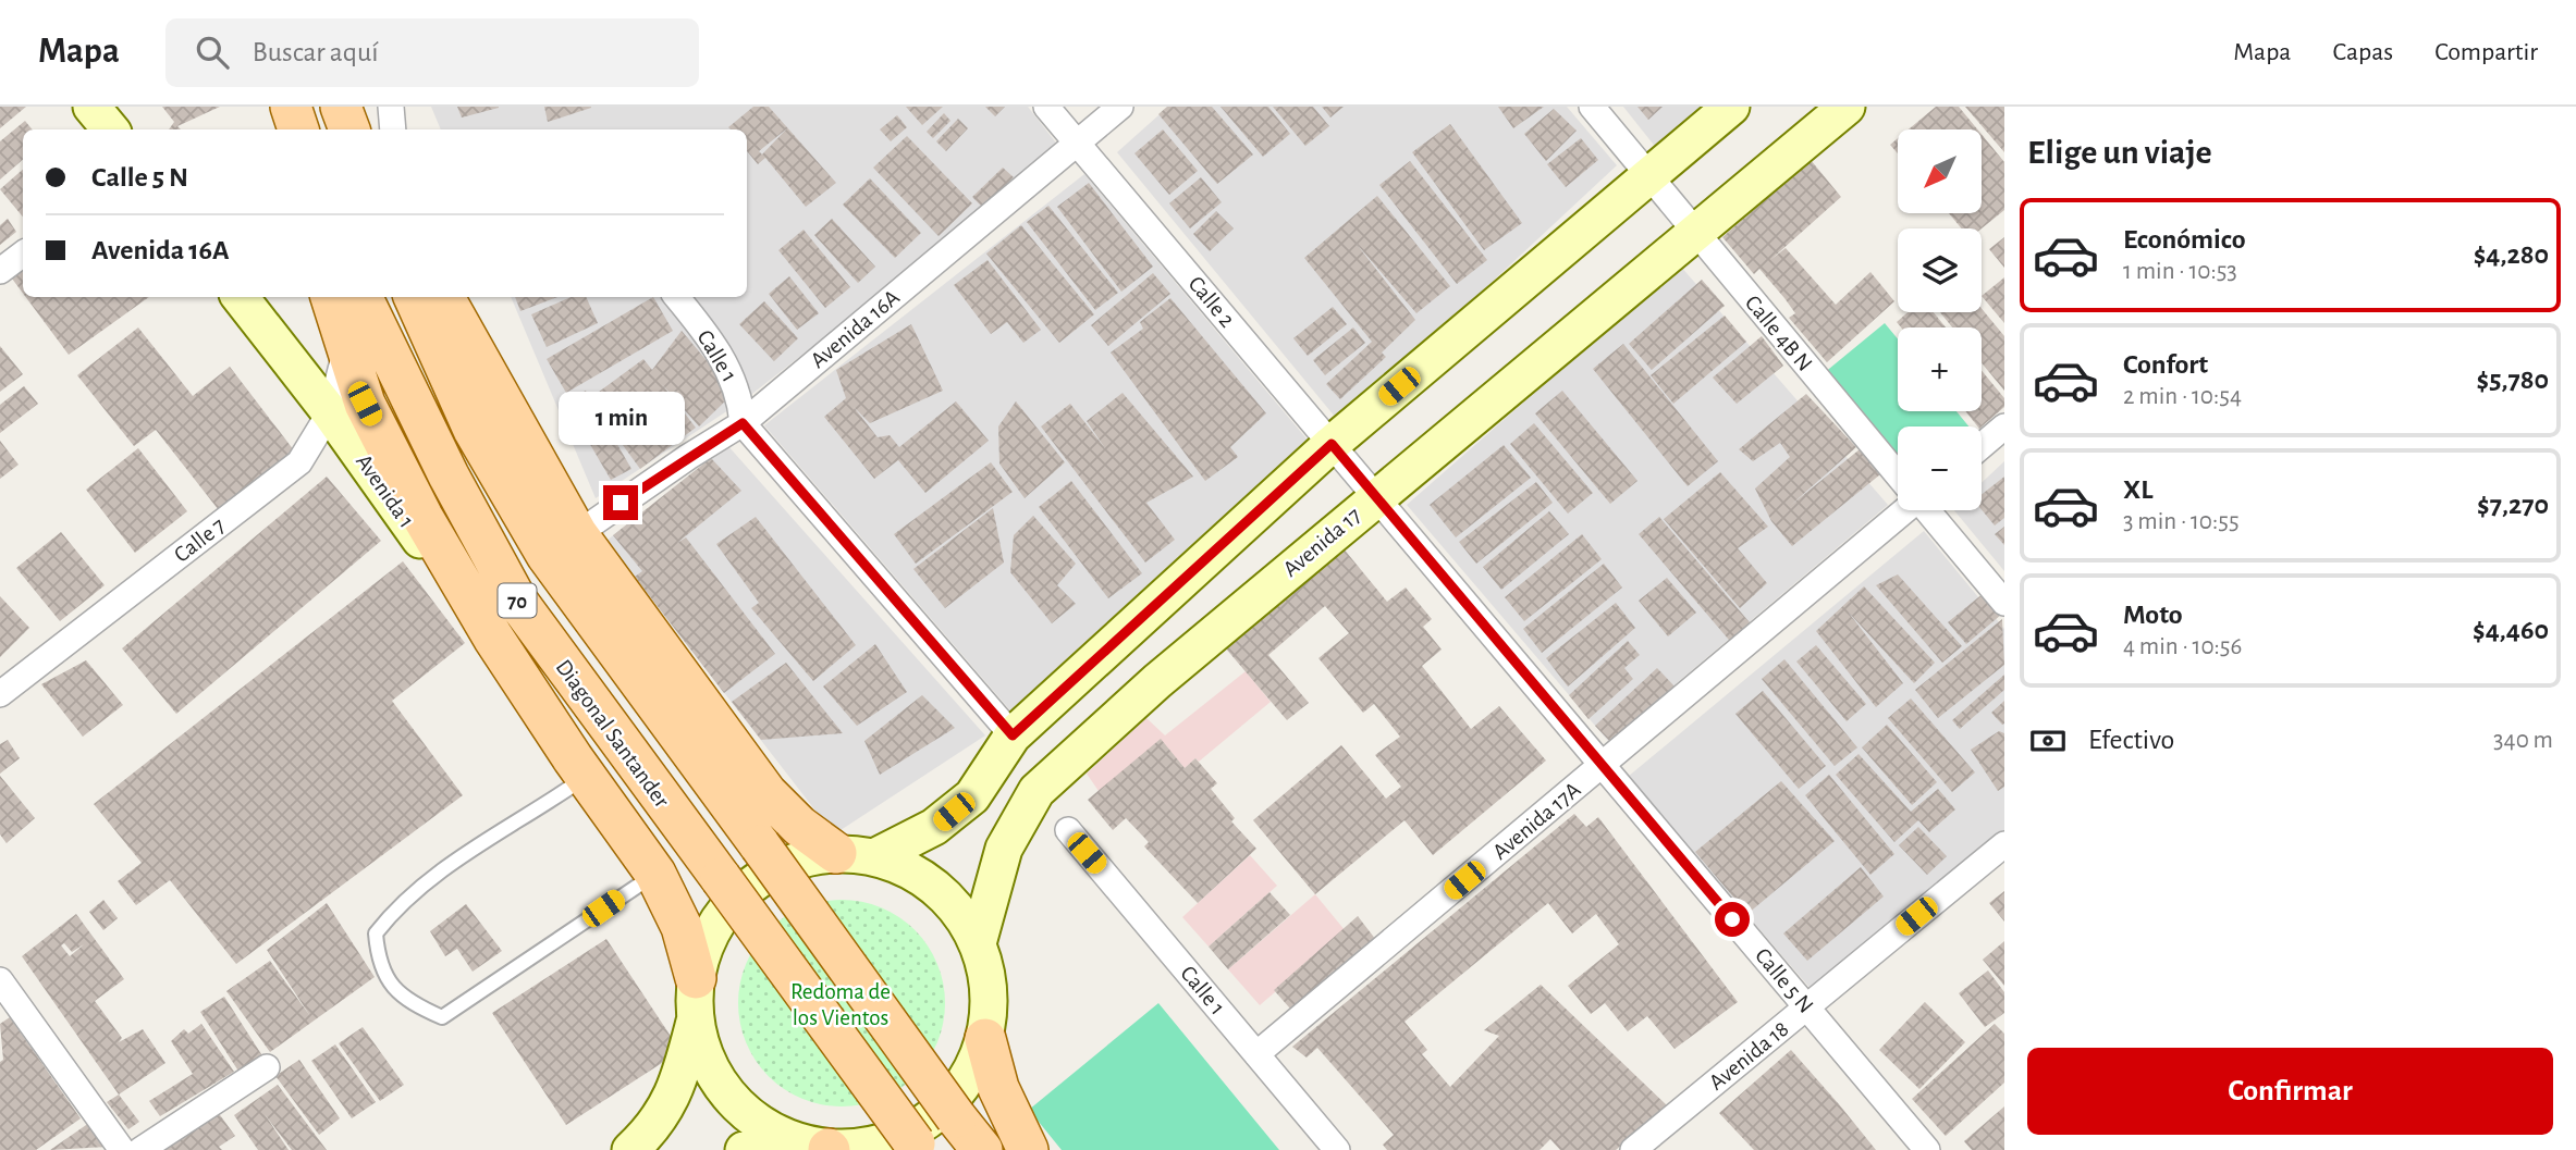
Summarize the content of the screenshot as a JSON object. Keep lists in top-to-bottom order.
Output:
{
  "streets": {
    "main road": [
      "Avenida 1",
      "Avenida 17",
      "70",
      "Diagonal Santander"
    ],
    "street": [
      "Calle 2",
      "Avenida 16A",
      "Calle 4B N",
      "Calle 1",
      "Calle 7",
      "Avenida 17A",
      "Calle 5 N",
      "Avenida 18"
    ]
  },
  "crossings": [
    ["Calle 2", "Avenida 16A"],
    ["Calle 2", "Avenida 17"],
    ["Calle 2", "Calle 5 N"],
    ["Avenida 16A", "Calle 1"],
    ["Calle 4B N", "Avenida 17"],
    ["Calle 1", "Avenida 17A"],
    ["Avenida 1", "Calle 7"],
    ["Avenida 17", "Calle 5 N"],
    ["Avenida 17A", "Calle 5 N"],
    ["Calle 5 N", "Avenida 18"]
  ],
  "parks": ["Redoma de los Vientos"],
  "north": "bottom left",
  "page": {
    "header": "Mapa",
    "search": "Buscar aquí",
    "nav": ["Mapa", "Capas", "Compartir"],
    "heading": "Elige un viaje",
    "map_buttons": ["+", "−"],
    "banner": ["Calle 5 N", "Avenida 16A"],
    "list": [
      {
        "name": "Económico",
        "note": "1 min · 10:53",
        "value": "$4,280"
      },
      {
        "name": "Confort",
        "note": "2 min · 10:54",
        "value": "$5,780"
      },
      {
        "name": "XL",
        "note": "3 min · 10:55",
        "value": "$7,270"
      },
      {
        "name": "Moto",
        "note": "4 min · 10:56",
        "value": "$4,460"
      }
    ],
    "bubble": "1 min",
    "pay": ["Efectivo", "340 m"],
    "buttons": "Confirmar"
  }
}
